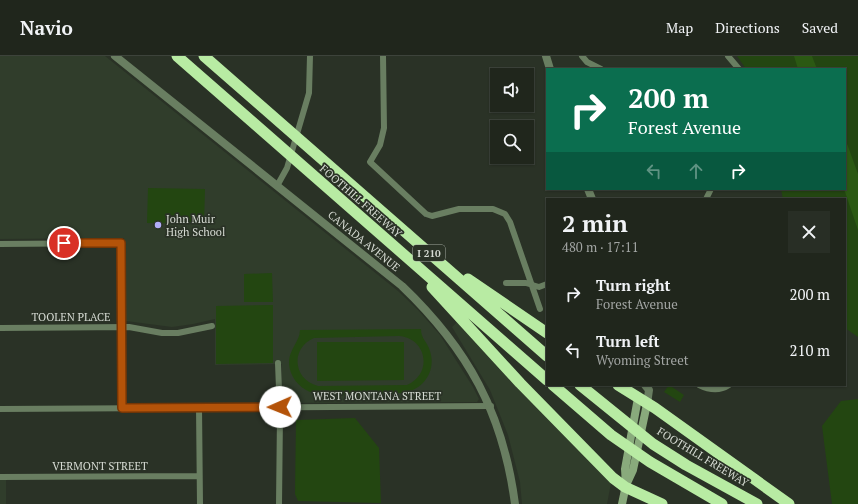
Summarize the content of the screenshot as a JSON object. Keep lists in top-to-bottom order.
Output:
{
  "streets": {
    "highway": ["FOOTHILL FREEWAY", "I 210"],
    "street": [
      "CANADA AVENUE",
      "TOOLEN PLACE",
      "WEST MONTANA STREET",
      "VERMONT STREET"
    ]
  },
  "crossings": [
    ["CANADA AVENUE", "WEST MONTANA STREET"]
  ],
  "places": ["John Muir High School"],
  "page": {
    "header": "Navio",
    "nav": ["Map", "Directions", "Saved"],
    "turn": ["200 m", "Forest Avenue"],
    "heading": ["2 min", "480 m · 17:11"],
    "list": [
      {
        "name": "Turn right",
        "note": "Forest Avenue",
        "value": "200 m"
      },
      {
        "name": "Turn left",
        "note": "Wyoming Street",
        "value": "210 m"
      }
    ]
  }
}
